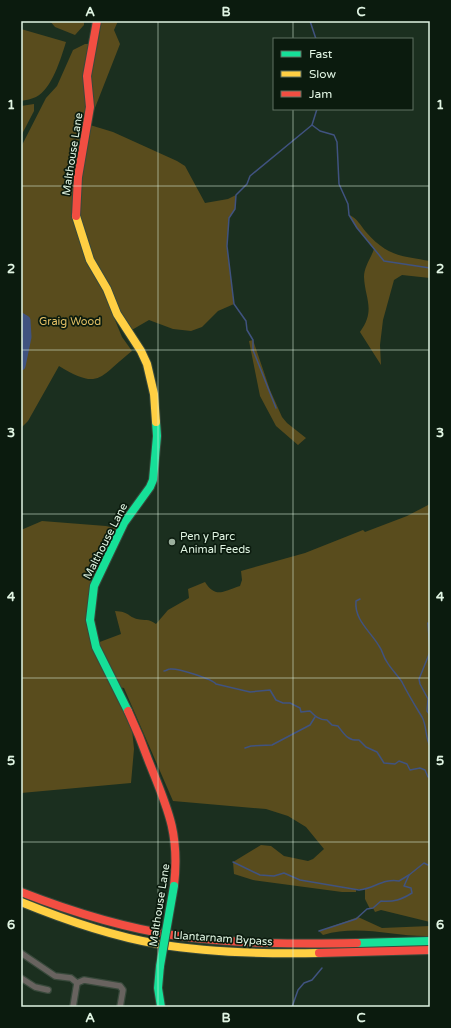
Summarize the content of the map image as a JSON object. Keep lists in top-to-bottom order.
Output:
{
  "streets": {
    "main road": ["Malthouse Lane", "Llantarnam Bypass"]
  },
  "parks": ["Graig Wood"],
  "places": ["Pen y Parc Animal Feeds"],
  "legend": ["Fast", "Slow", "Jam"],
  "grid": {
    "columns": ["A", "B", "C"],
    "rows": [
      "1",
      "2",
      "3",
      "4",
      "5",
      "6"
    ]
  }
}
